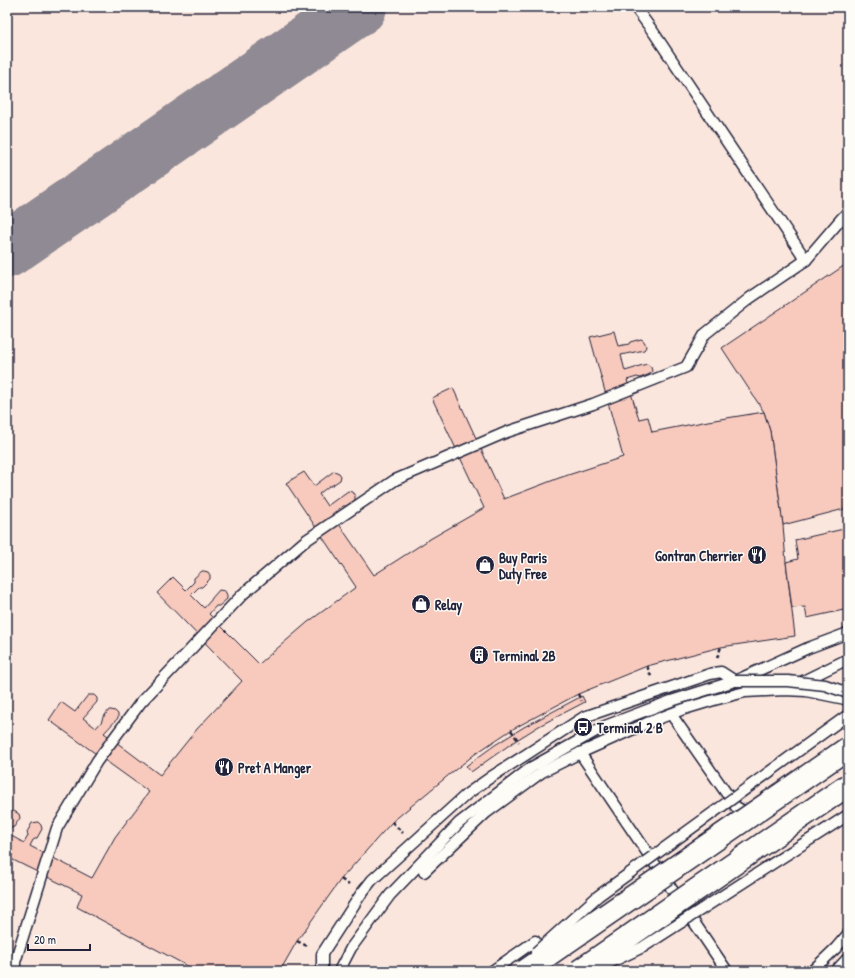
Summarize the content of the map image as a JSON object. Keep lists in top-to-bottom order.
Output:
{
  "places": {
    "restaurant": ["Gontran Cherrier", "Pret A Manger"],
    "shop": ["Buy Paris Duty Free", "Relay"],
    "building": ["Terminal 2B"],
    "bus stop": ["Terminal 2 B"]
  },
  "scale_bar": "20 m"
}
